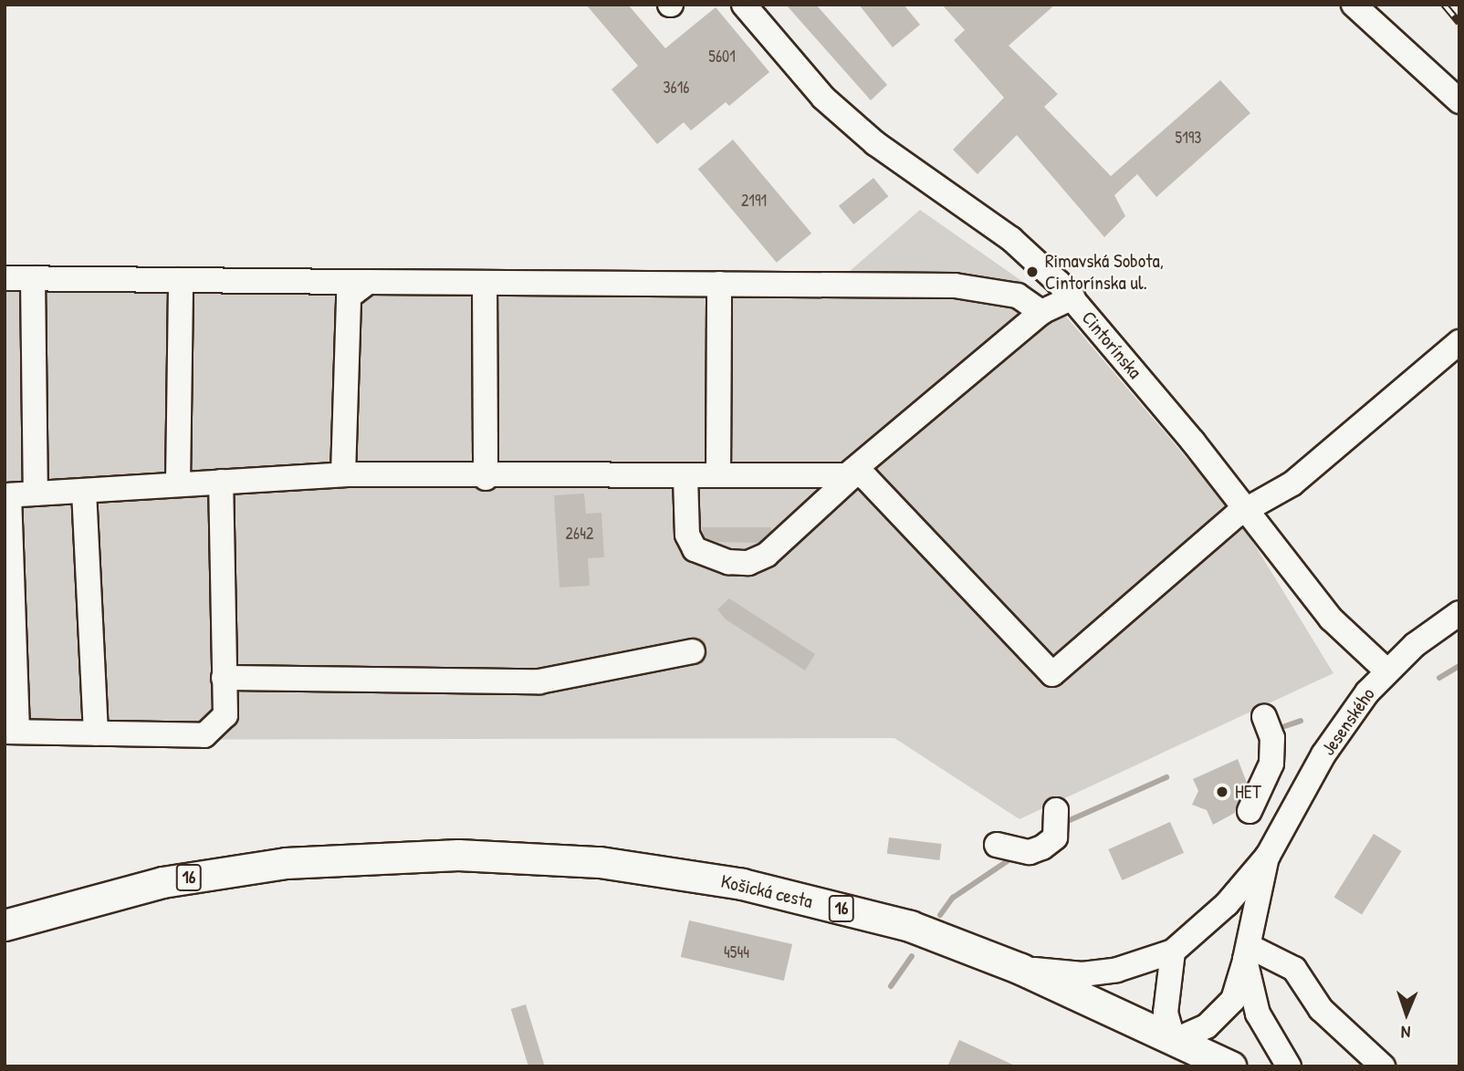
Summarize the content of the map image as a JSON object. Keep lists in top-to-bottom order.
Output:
{
  "streets": {
    "main road": ["16", "Košická cesta"],
    "street": ["Cintorínska", "Jesenského"]
  },
  "crossings": [
    ["Cintorínska", "Jesenského"]
  ],
  "places": ["Rimavská Sobota, Cintorínska ul.", "HET"],
  "house_numbers": [
    "5601",
    "3616",
    "5193",
    "2191",
    "2642",
    "4544"
  ],
  "north": "bottom"
}
